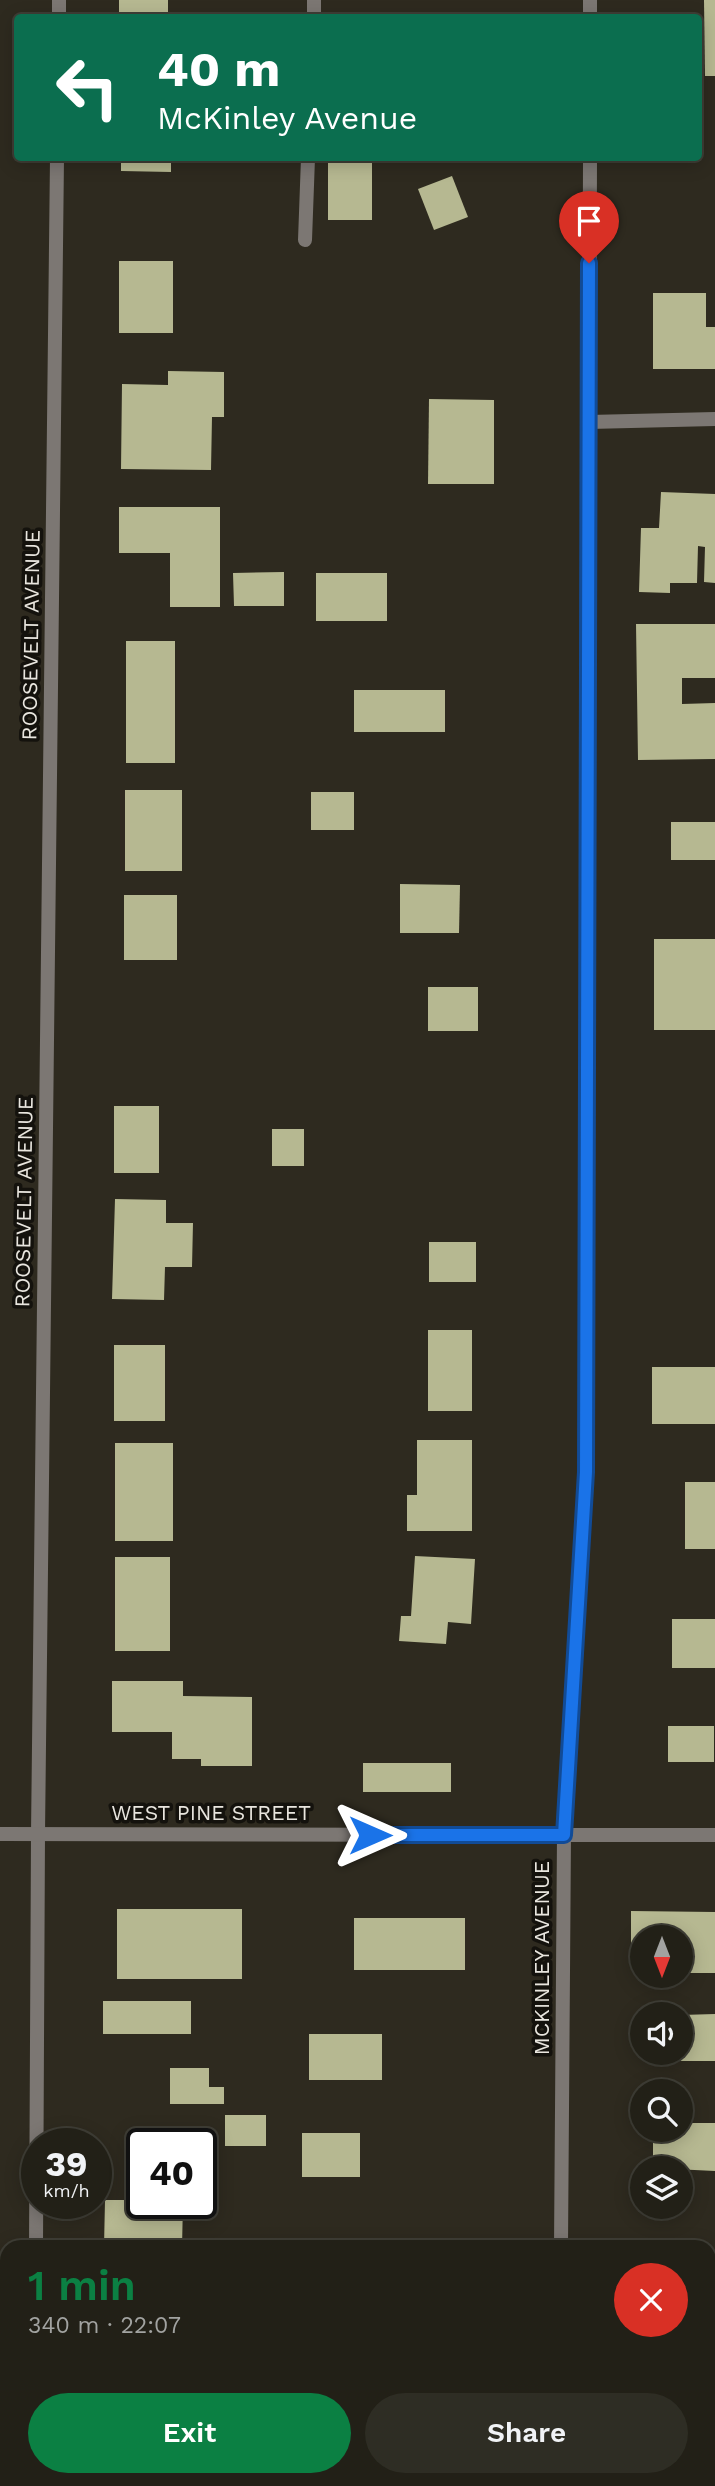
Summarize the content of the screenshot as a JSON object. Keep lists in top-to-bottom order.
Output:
{
  "streets": {
    "street": ["ROOSEVELT AVENUE", "WEST PINE STREET", "MCKINLEY AVENUE"]
  },
  "crossings": [
    ["ROOSEVELT AVENUE", "WEST PINE STREET"],
    ["WEST PINE STREET", "MCKINLEY AVENUE"]
  ],
  "north": "bottom",
  "page": {
    "turn": ["40 m", "McKinley Avenue"],
    "speed": "39 km/h",
    "limit": "40",
    "heading": ["1 min", "340 m · 22:07"],
    "buttons": ["Exit", "Share"]
  }
}
